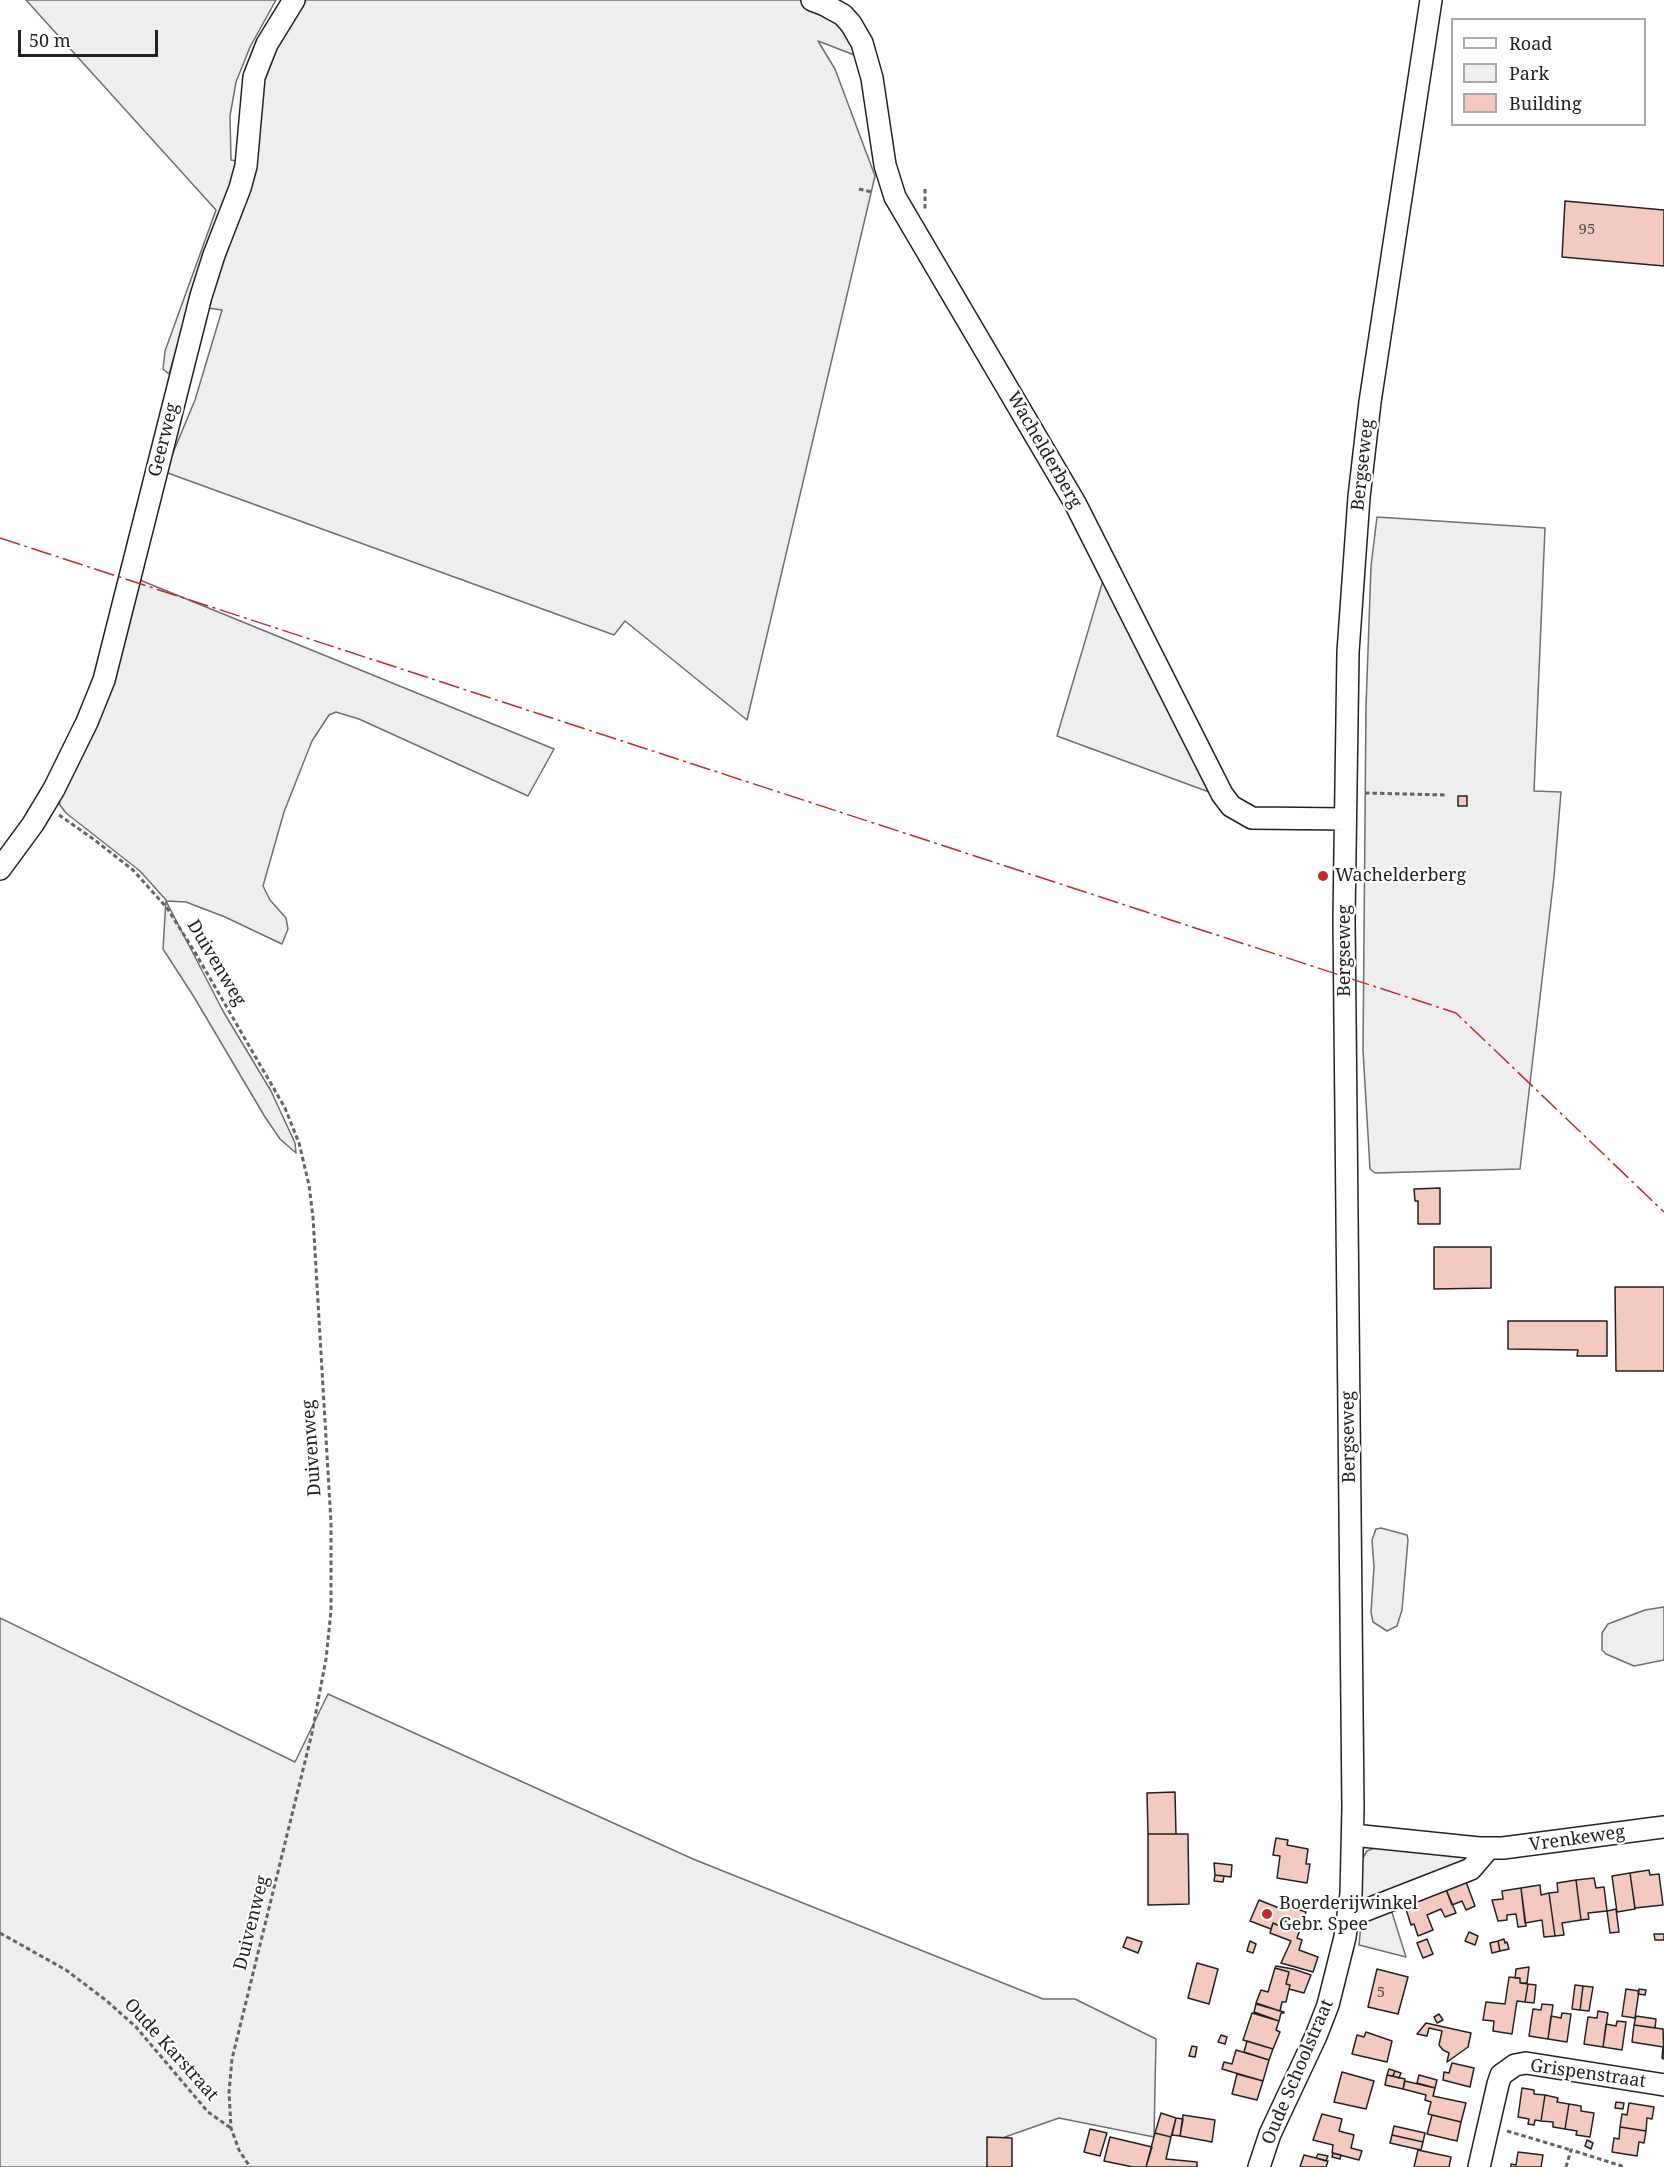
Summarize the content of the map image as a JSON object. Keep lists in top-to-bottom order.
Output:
{
  "streets": {
    "street": [
      "Geerweg",
      "Wachelderberg",
      "Bergseweg",
      "Vrenkeweg",
      "Oude Schoolstraat",
      "Grispenstraat"
    ],
    "path": ["Duivenweg", "Oude Karstraat"]
  },
  "crossings": [
    ["Geerweg", "Duivenweg"],
    ["Wachelderberg", "Bergseweg"],
    ["Bergseweg", "Vrenkeweg"],
    ["Bergseweg", "Oude Schoolstraat"],
    ["Duivenweg", "Oude Karstraat"],
    ["Vrenkeweg", "Oude Schoolstraat"]
  ],
  "places": ["Wachelderberg", "Boerderijwinkel Gebr. Spee"],
  "house_numbers": ["95", "5"],
  "legend": ["Road", "Park", "Building"],
  "scale_bar": "50 m"
}
